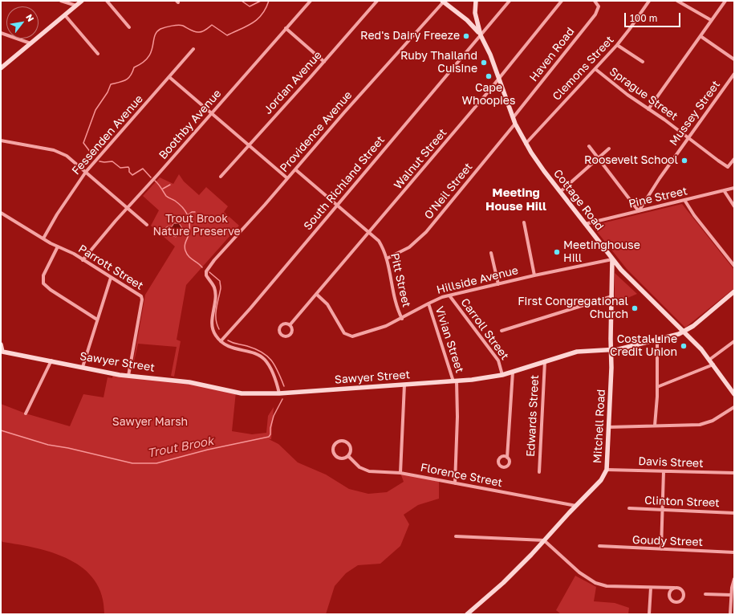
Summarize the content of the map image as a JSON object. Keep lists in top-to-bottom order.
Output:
{
  "streets": {
    "street": [
      "Haven Road",
      "Clemons Street",
      "Jordan Avenue",
      "Sprague Street",
      "Mussey Street",
      "Boothby Avenue",
      "Providence Avenue",
      "Fessenden Avenue",
      "Walnut Street",
      "South Richland Street",
      "O'Neil Street",
      "Pine Street",
      "Cottage Road",
      "Parrott Street",
      "Pitt Street",
      "Hillside Avenue",
      "Carroll Street",
      "Vivian Street",
      "Sawyer Street",
      "Edwards Street",
      "Mitchell Road",
      "Davis Street",
      "Florence Street",
      "Clinton Street",
      "Goudy Street"
    ]
  },
  "crossings": [
    ["Haven Road", "Cottage Road"],
    ["Clemons Street", "Sprague Street"],
    ["Clemons Street", "Cottage Road"],
    ["Sprague Street", "Mussey Street"],
    ["Mussey Street", "Pine Street"],
    ["Boothby Avenue", "Parrott Street"],
    ["Providence Avenue", "South Richland Street"],
    ["Providence Avenue", "Pitt Street"],
    ["Fessenden Avenue", "Parrott Street"],
    ["Walnut Street", "Cottage Road"],
    ["Walnut Street", "Pitt Street"],
    ["Walnut Street", "Hillside Avenue"],
    ["South Richland Street", "Cottage Road"],
    ["South Richland Street", "Pitt Street"],
    ["O'Neil Street", "Cottage Road"],
    ["O'Neil Street", "Pitt Street"],
    ["Pine Street", "Cottage Road"],
    ["Cottage Road", "Hillside Avenue"],
    ["Cottage Road", "Sawyer Street"],
    ["Cottage Road", "Mitchell Road"],
    ["Parrott Street", "Sawyer Street"],
    ["Pitt Street", "Hillside Avenue"],
    ["Hillside Avenue", "Carroll Street"],
    ["Hillside Avenue", "Vivian Street"],
    ["Hillside Avenue", "Mitchell Road"],
    ["Carroll Street", "Sawyer Street"],
    ["Vivian Street", "Sawyer Street"],
    ["Vivian Street", "Florence Street"],
    ["Sawyer Street", "Edwards Street"],
    ["Sawyer Street", "Mitchell Road"],
    ["Mitchell Road", "Davis Street"],
    ["Mitchell Road", "Florence Street"]
  ],
  "districts": ["Meeting House Hill"],
  "water": ["Trout Brook"],
  "parks": ["Trout Brook Nature Preserve", "Sawyer Marsh"],
  "places": [
    "Red's Dairy Freeze",
    "Ruby Thailand Cuisine",
    "Cape Whoopies",
    "Roosevelt School",
    "Meetinghouse Hill",
    "First Congregational Church",
    "Costal Line Credit Union"
  ],
  "scale_bar": "100 m",
  "north": "top right"
}
